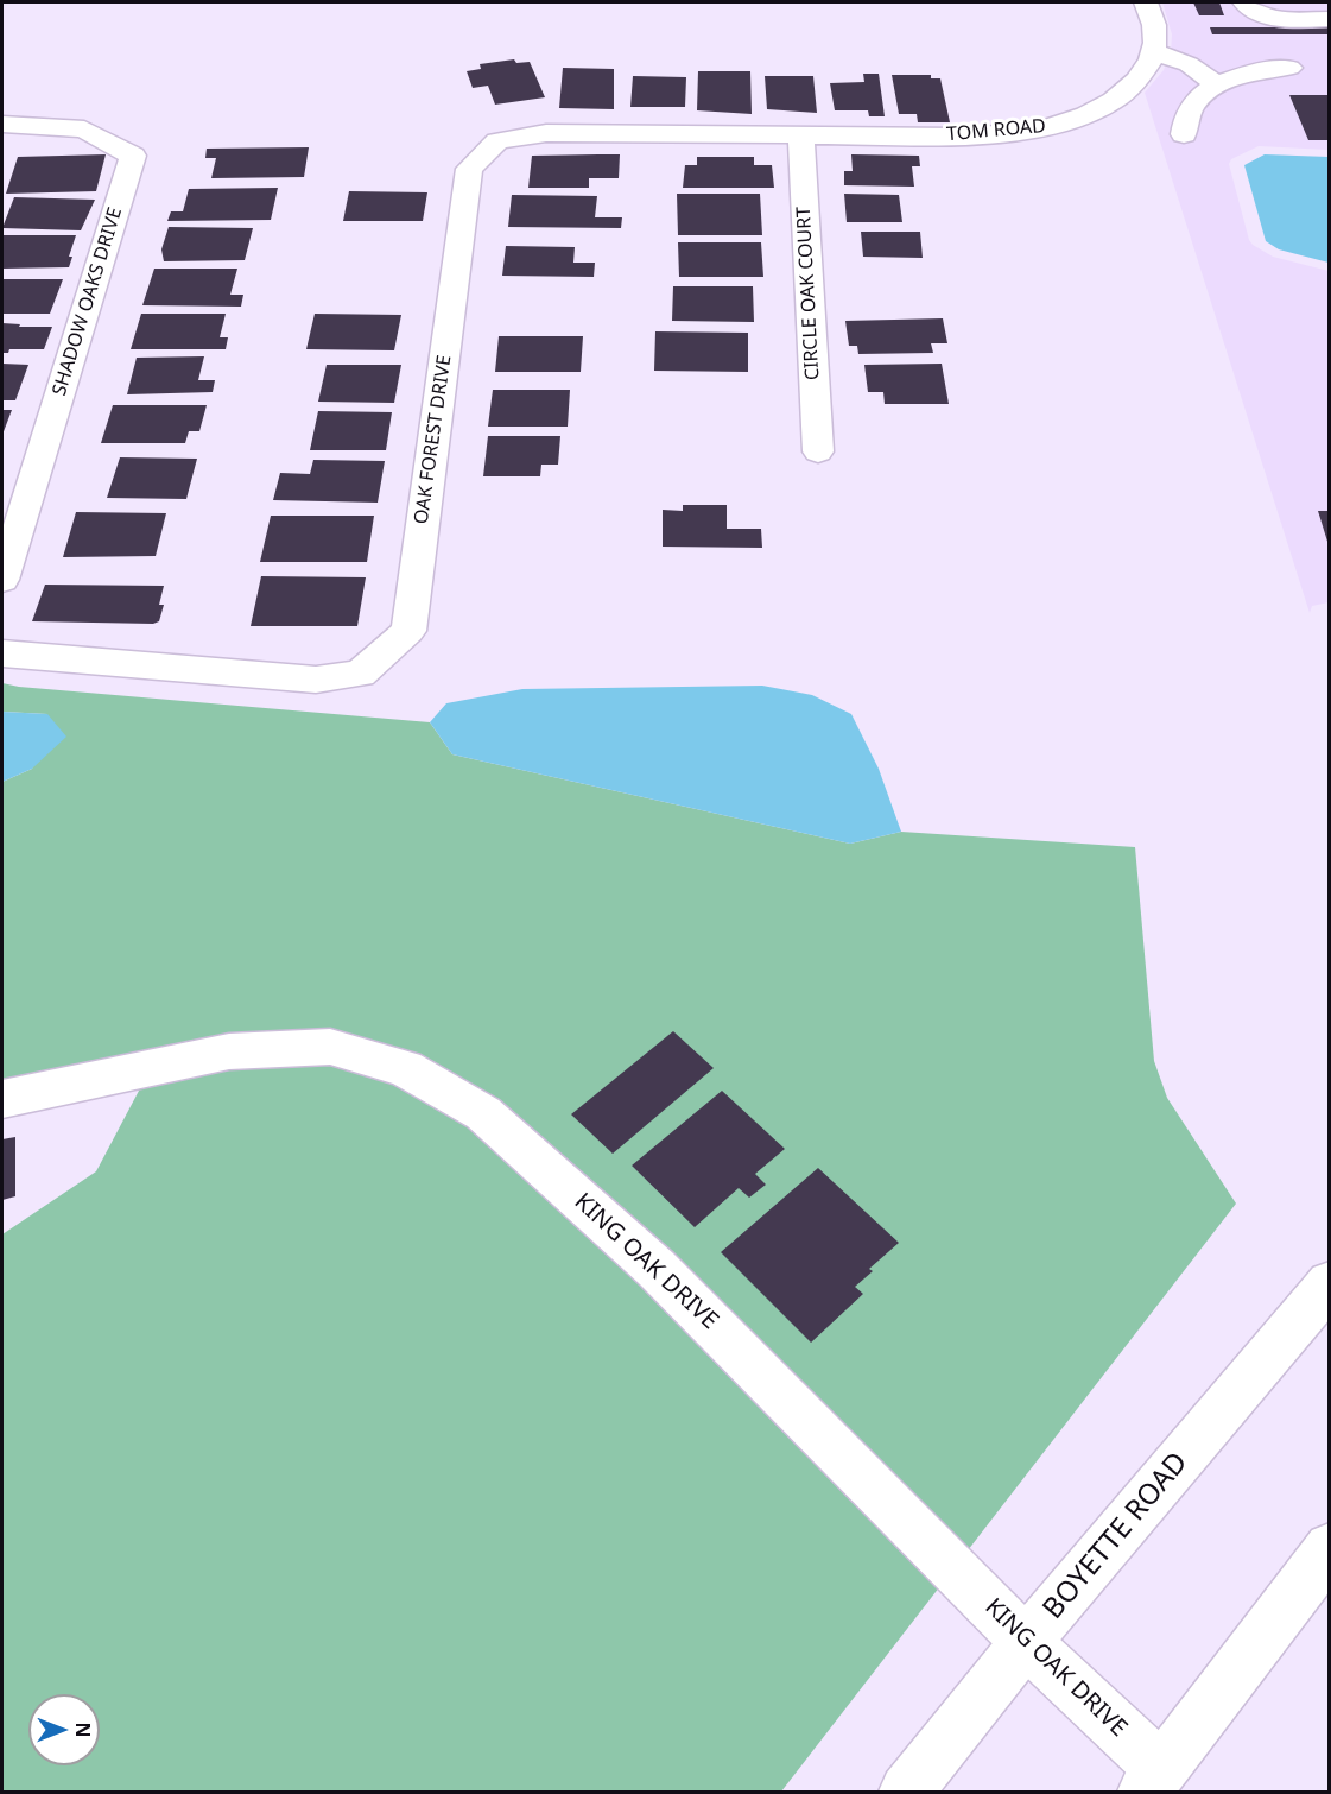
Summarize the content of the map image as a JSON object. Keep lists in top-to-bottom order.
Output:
{
  "streets": {
    "street": [
      "TOM ROAD",
      "CIRCLE OAK COURT",
      "SHADOW OAKS DRIVE",
      "OAK FOREST DRIVE",
      "KING OAK DRIVE",
      "BOYETTE ROAD"
    ]
  },
  "crossings": [
    ["TOM ROAD", "CIRCLE OAK COURT"],
    ["TOM ROAD", "OAK FOREST DRIVE"],
    ["CIRCLE OAK COURT", "OAK FOREST DRIVE"],
    ["KING OAK DRIVE", "BOYETTE ROAD"]
  ],
  "north": "right"
}
